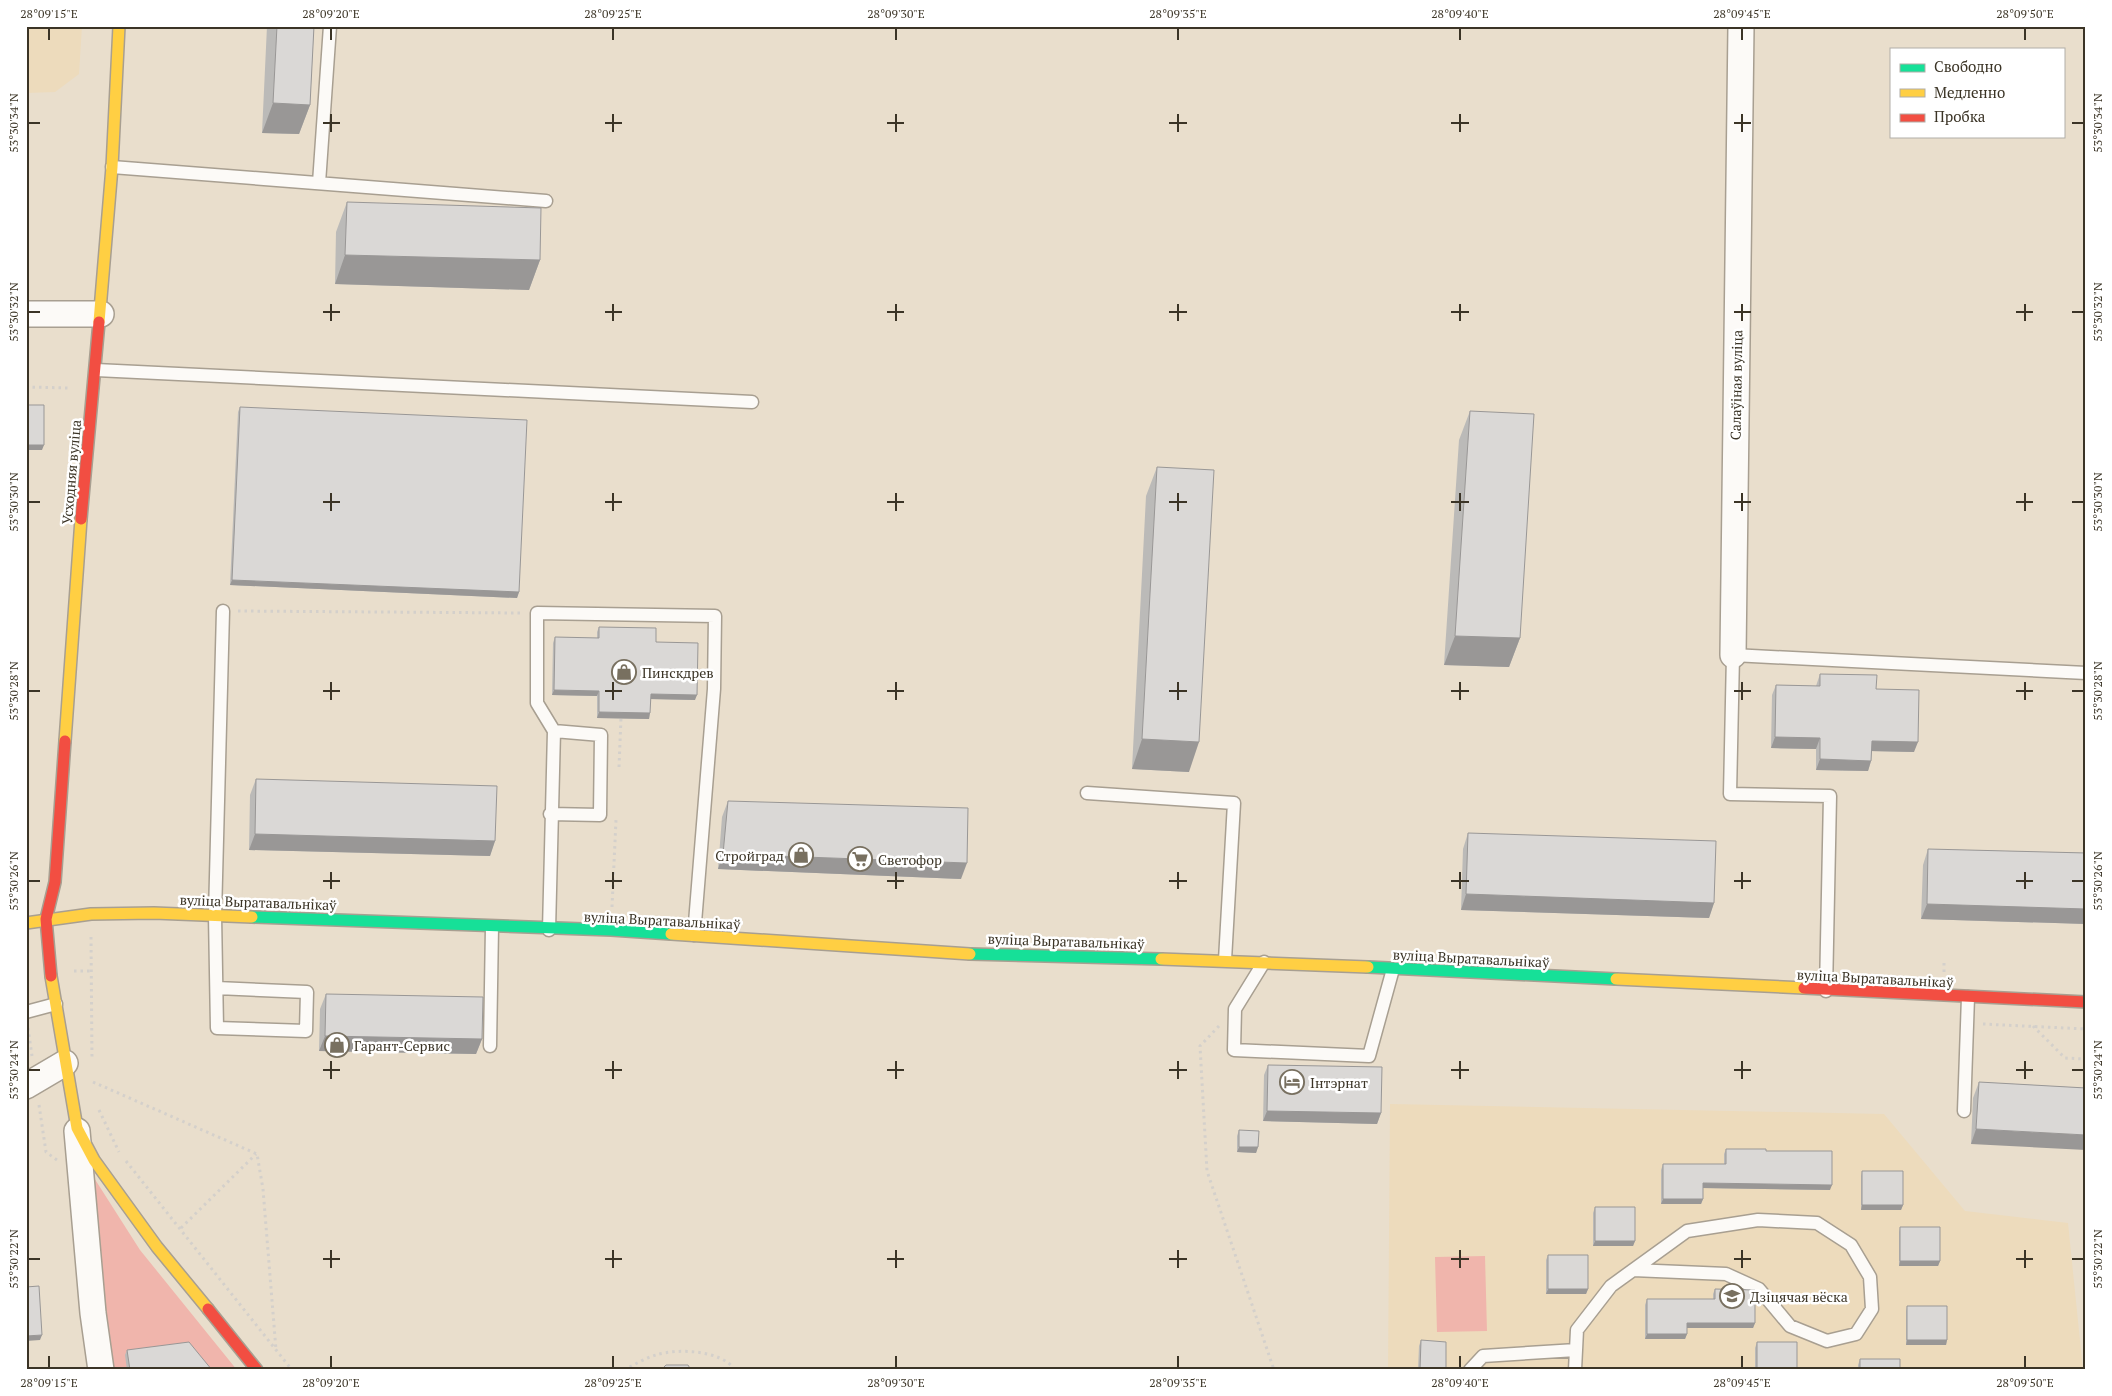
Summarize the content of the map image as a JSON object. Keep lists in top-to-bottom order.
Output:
{
  "streets": {
    "street": ["Салаўіная вуліца", "Усходняя вуліца", "вуліца Выратавальнікаў"]
  },
  "crossings": [
    ["Усходняя вуліца", "вуліца Выратавальнікаў"]
  ],
  "places": {
    "shop": ["Пинскдрев", "Стройград", "Гарант-Сервис"],
    "supermarket": ["Светофор"],
    "hotel": ["Інтэрнат"],
    "school or university": ["Дзіцячая вёска"]
  },
  "legend": ["Свободно", "Медленно", "Пробка"],
  "coordinates": [
    "28°09'15\"E",
    "28°09'20\"E",
    "28°09'25\"E",
    "28°09'30\"E",
    "28°09'35\"E",
    "28°09'40\"E",
    "28°09'45\"E",
    "28°09'50\"E",
    "53°30'34\"N",
    "53°30'32\"N",
    "53°30'30\"N",
    "53°30'28\"N",
    "53°30'26\"N",
    "53°30'24\"N",
    "53°30'22\"N"
  ]
}
